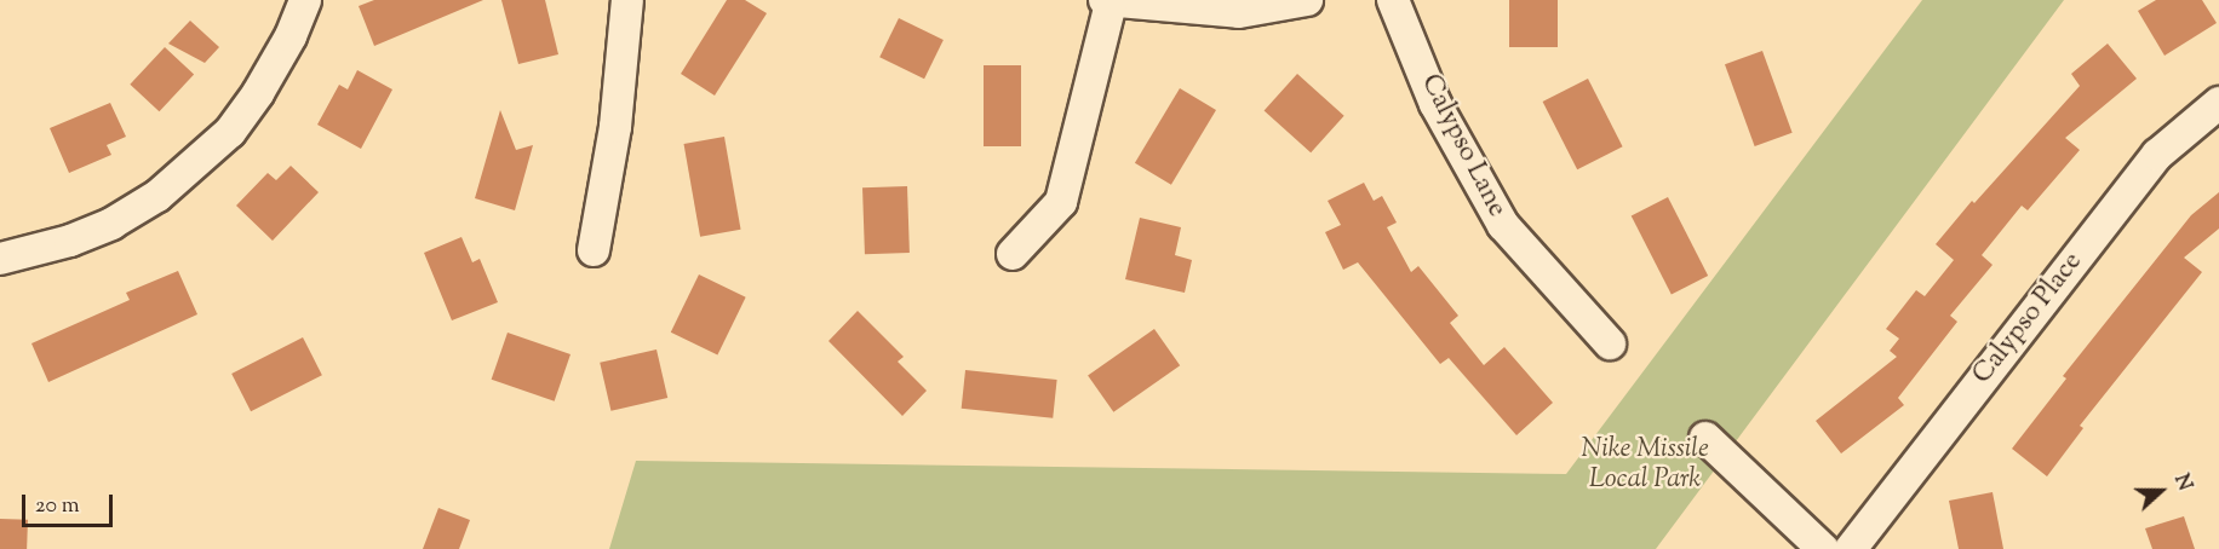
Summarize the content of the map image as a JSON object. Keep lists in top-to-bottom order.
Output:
{
  "streets": {
    "street": ["Calypso Lane", "Calypso Place"]
  },
  "parks": ["Nike Missile Local Park"],
  "scale_bar": "20 m",
  "north": "right"
}
